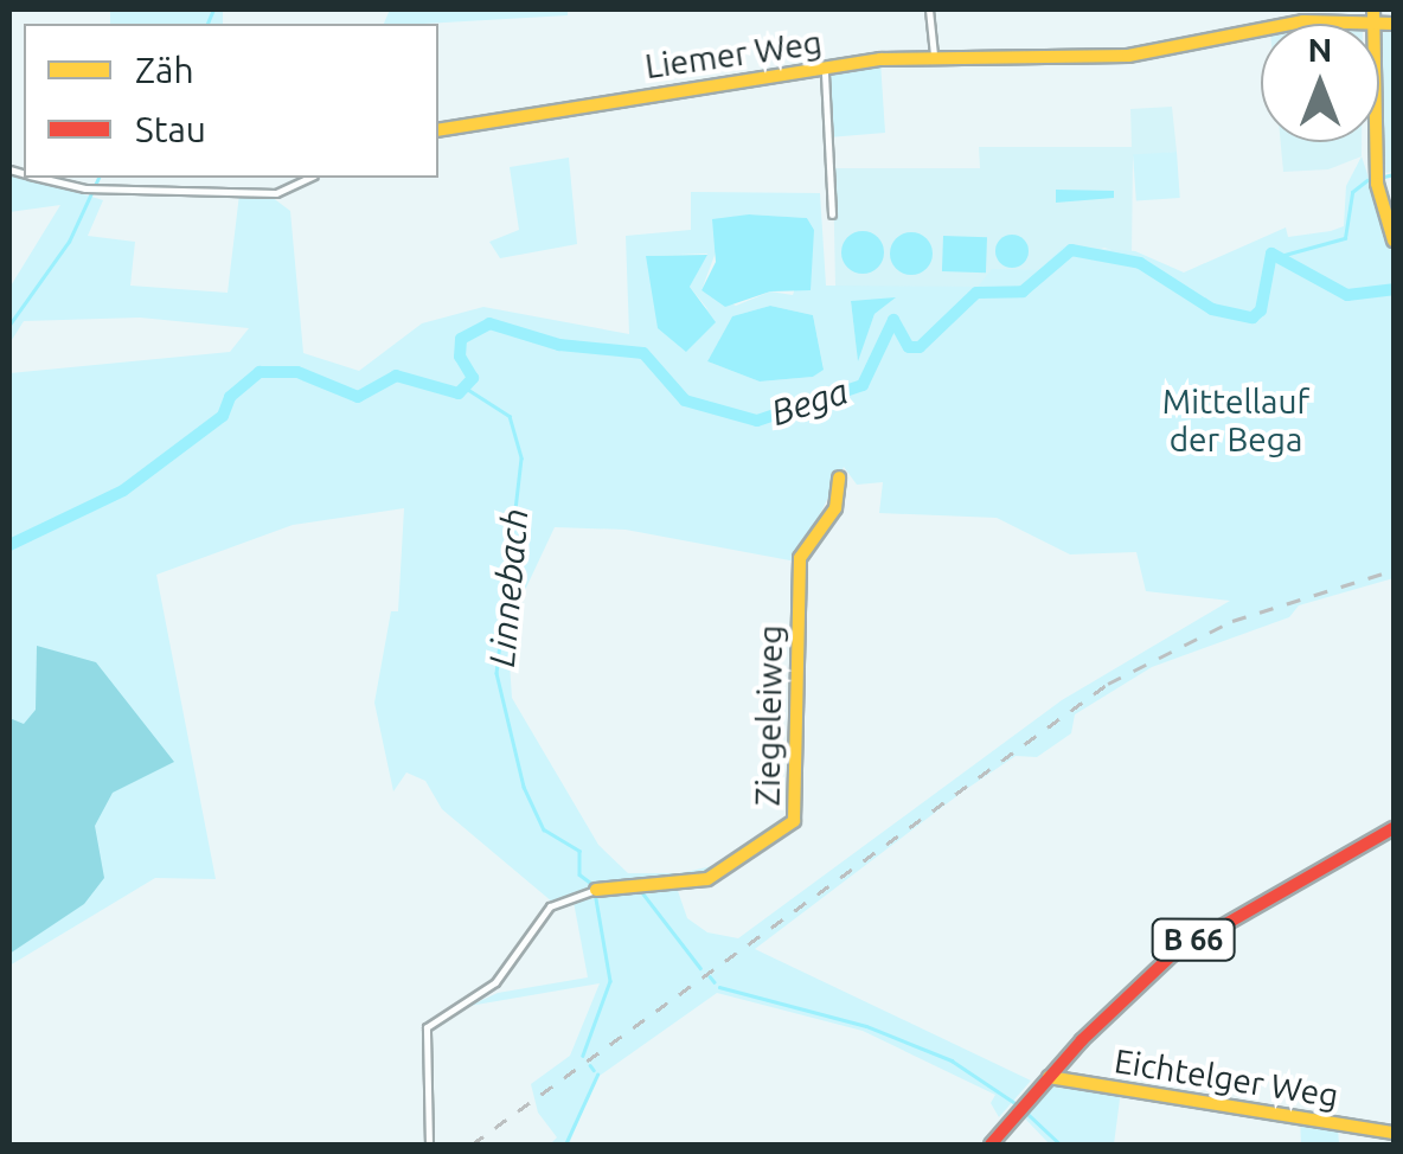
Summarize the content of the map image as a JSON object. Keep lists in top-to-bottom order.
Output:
{
  "streets": {
    "street": [
      "Liemer Weg",
      "Ziegeleiweg",
      "B 66",
      "Eichtelger Weg"
    ]
  },
  "crossings": [
    ["B 66", "Eichtelger Weg"]
  ],
  "water": ["Bega", "Linnebach"],
  "parks": ["Mittellauf der Bega"],
  "legend": ["Zäh", "Stau"],
  "north": "top"
}
